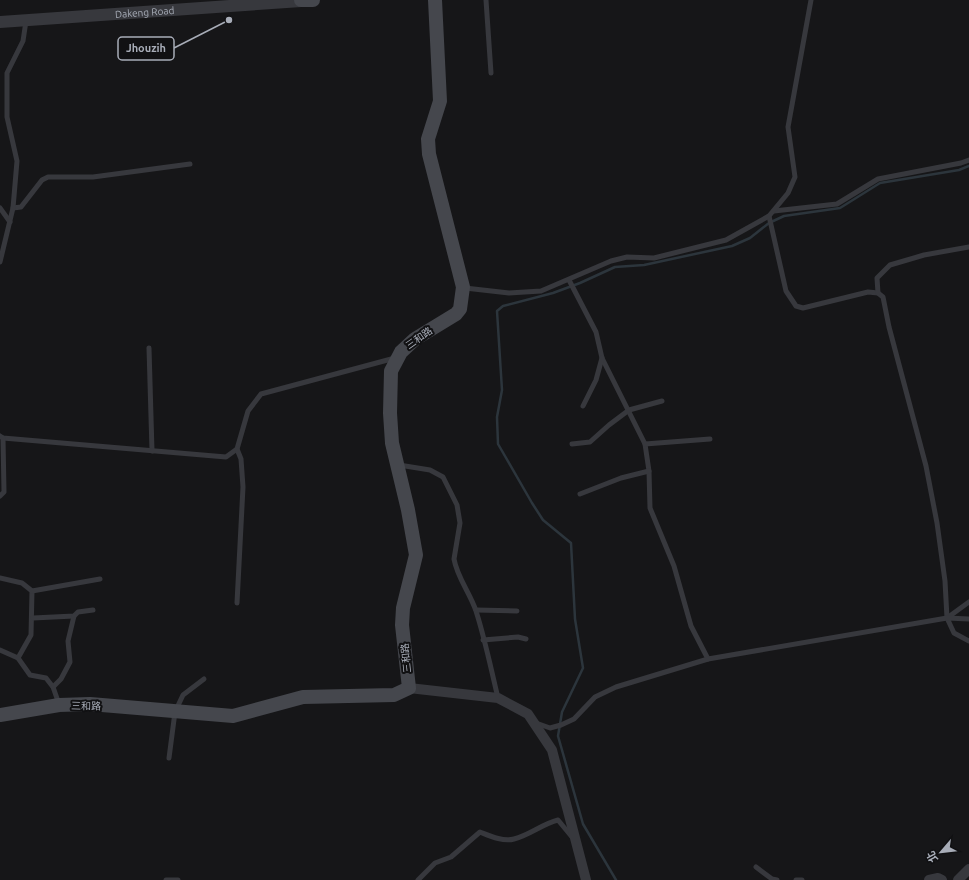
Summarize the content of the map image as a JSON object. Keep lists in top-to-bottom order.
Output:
{
  "streets": {
    "main road": ["三和路"],
    "street": ["Dakeng Road"]
  },
  "places": ["Jhouzih"],
  "north": "bottom left"
}
